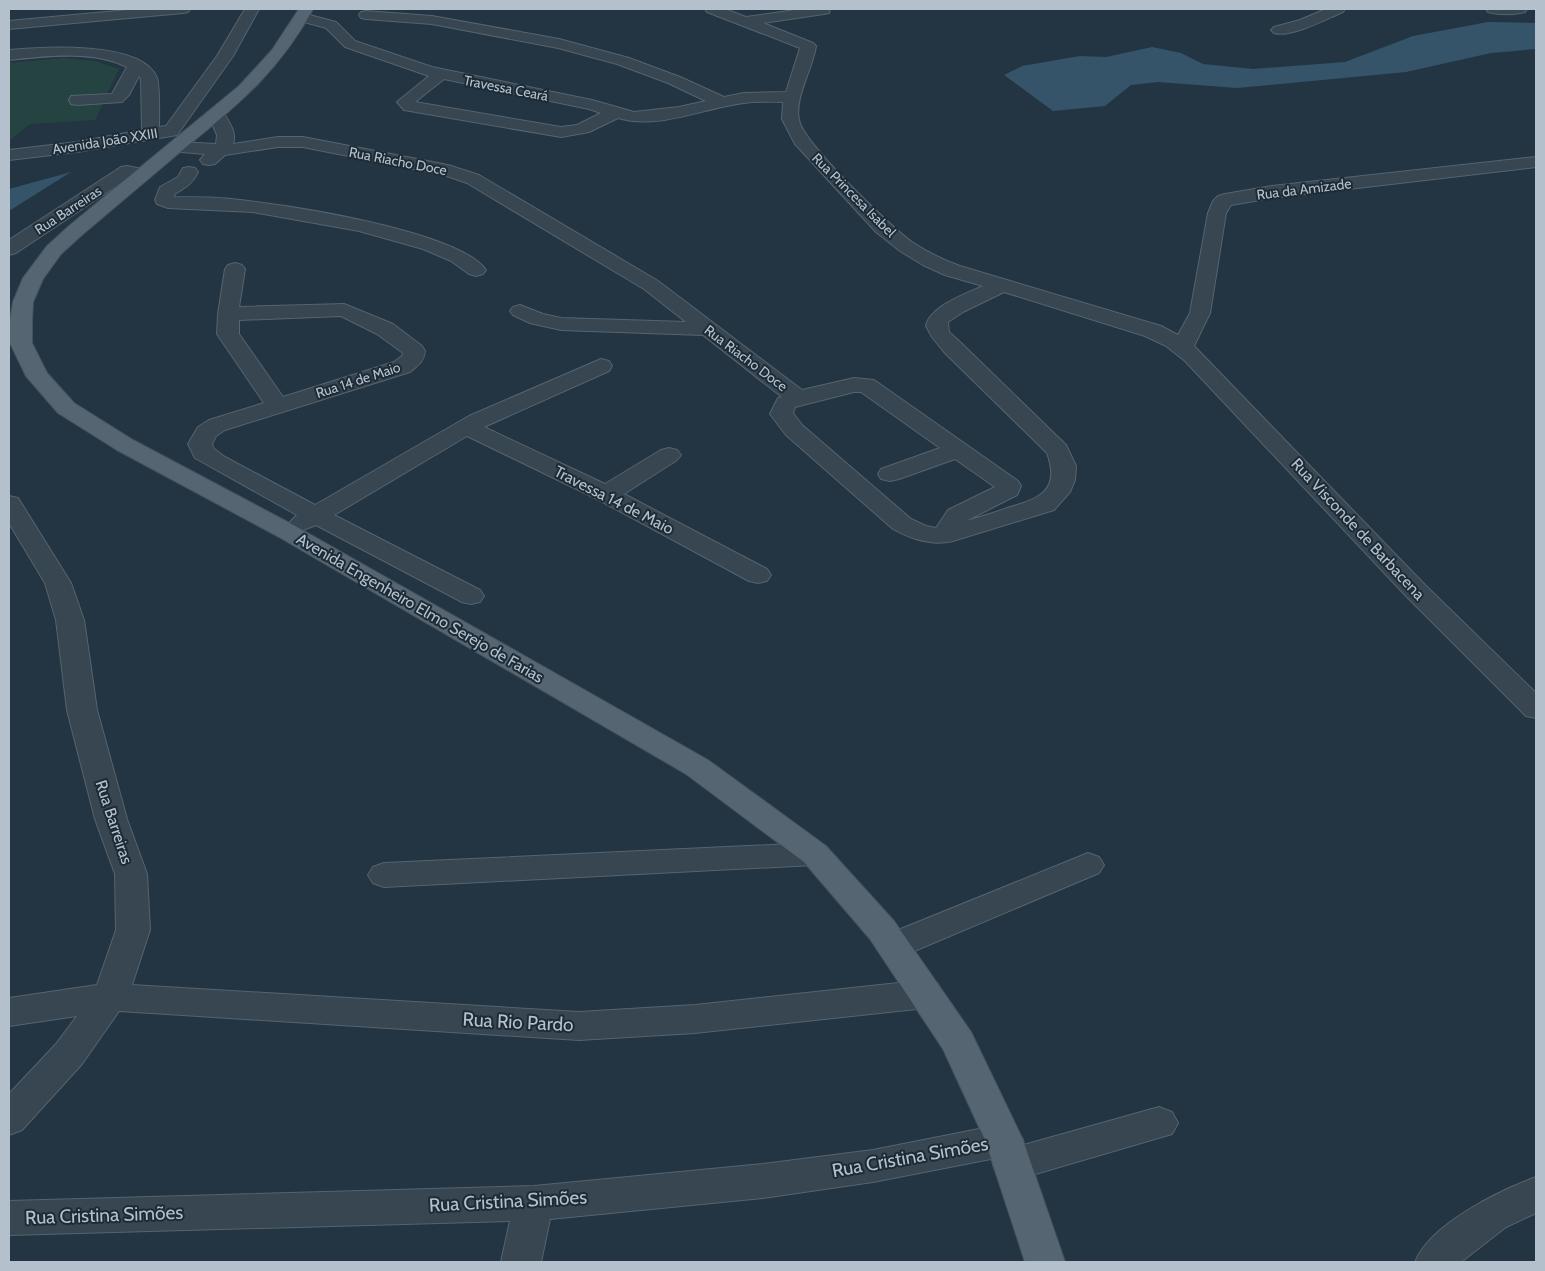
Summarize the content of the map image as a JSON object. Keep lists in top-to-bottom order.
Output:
{
  "streets": {
    "main road": ["Avenida Engenheiro Elmo Serejo de Farias"],
    "street": [
      "Travessa Ceará",
      "Avenida João XXIII",
      "Rua Riacho Doce",
      "Rua da Amizade",
      "Rua Princesa Isabel",
      "Rua Barreiras",
      "Rua 14 de Maio",
      "Travessa 14 de Maio",
      "Rua Visconde de Barbacena",
      "Rua Rio Pardo",
      "Rua Cristina Simões"
    ]
  },
  "crossings": [
    ["Travessa Ceará", "Rua Princesa Isabel"],
    ["Avenida João XXIII", "Rua Riacho Doce"],
    ["Avenida João XXIII", "Rua Barreiras"],
    ["Avenida João XXIII", "Avenida Engenheiro Elmo Serejo de Farias"],
    ["Rua Riacho Doce", "Rua Princesa Isabel"],
    ["Rua Riacho Doce", "Avenida Engenheiro Elmo Serejo de Farias"],
    ["Rua da Amizade", "Rua Princesa Isabel"],
    ["Rua da Amizade", "Rua Visconde de Barbacena"],
    ["Rua Princesa Isabel", "Rua Visconde de Barbacena"],
    ["Rua Barreiras", "Avenida Engenheiro Elmo Serejo de Farias"],
    ["Rua Barreiras", "Rua Rio Pardo"],
    ["Avenida Engenheiro Elmo Serejo de Farias", "Rua Rio Pardo"],
    ["Avenida Engenheiro Elmo Serejo de Farias", "Rua Cristina Simões"]
  ]
}
